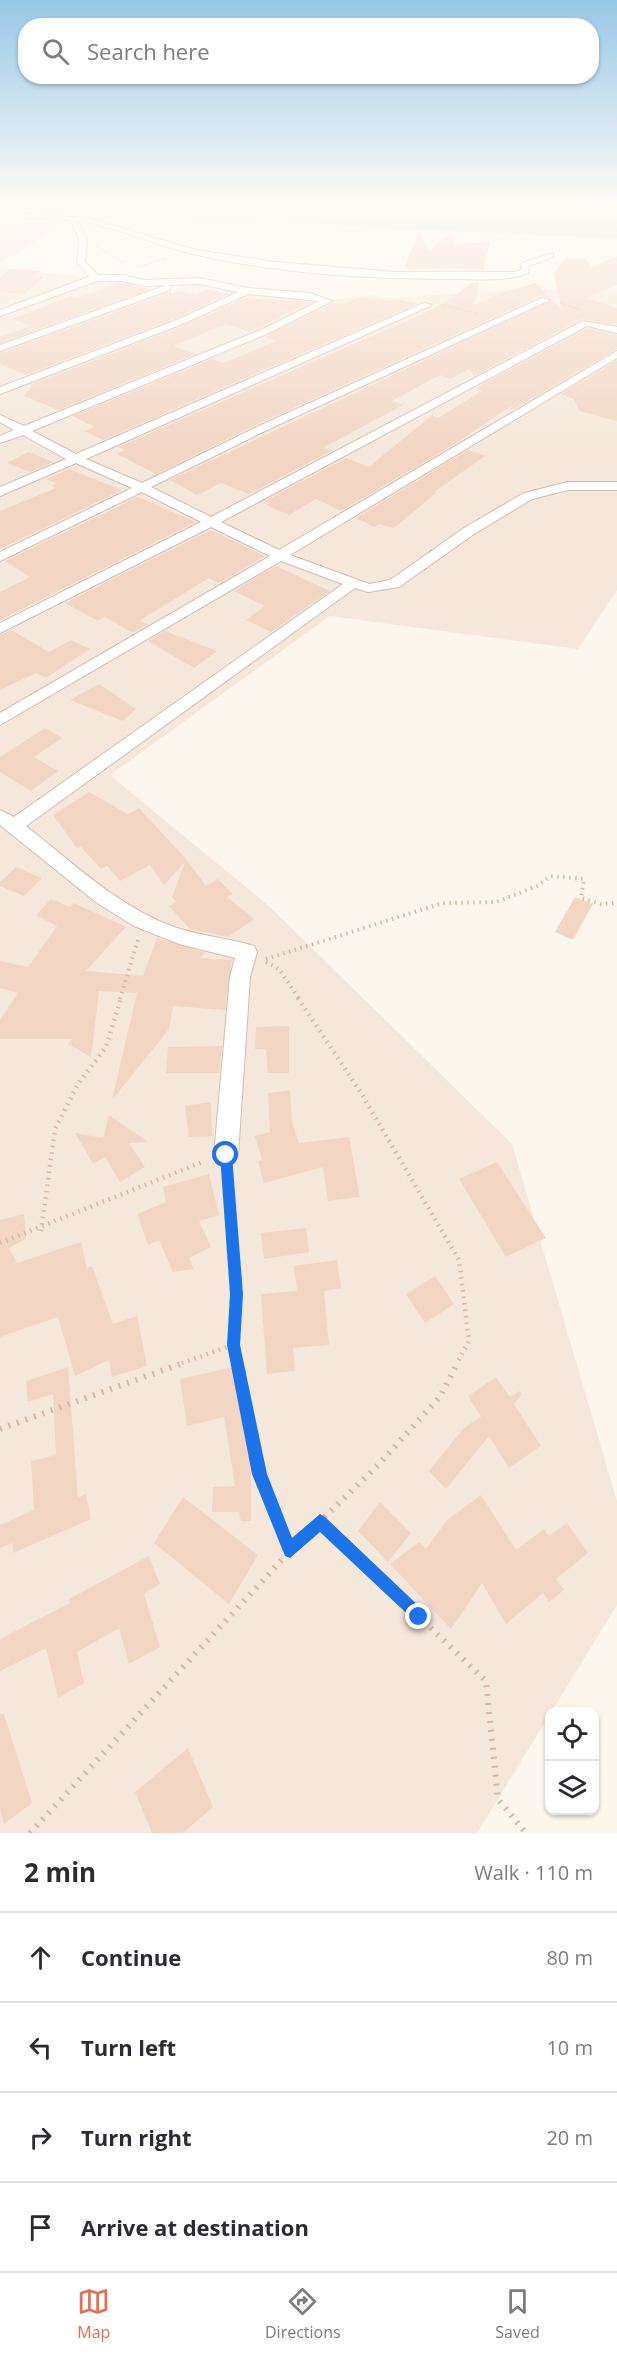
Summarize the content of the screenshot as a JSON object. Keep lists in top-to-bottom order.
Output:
{
  "page": {
    "search": "Search here",
    "heading": ["2 min", "Walk · 110 m"],
    "list": [
      ["Continue", "80 m"],
      ["Turn left", "10 m"],
      ["Turn right", "20 m"],
      "Arrive at destination"
    ],
    "nav": ["Map", "Directions", "Saved"]
  }
}
